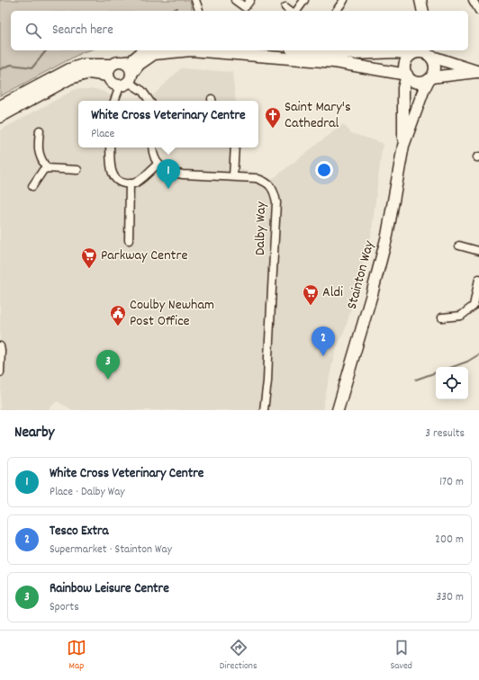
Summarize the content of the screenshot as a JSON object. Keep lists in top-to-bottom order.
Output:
{
  "streets": {
    "street": ["Dalby Way", "Stainton Way"]
  },
  "places": {
    "church": ["Saint Mary's Cathedral"],
    "supermarket": ["Parkway Centre", "Aldi"],
    "public building": ["Coulby Newham Post Office"]
  },
  "page": {
    "search": "Search here",
    "popup": ["White Cross Veterinary Centre", "Place"],
    "pins": ["1", "2", "3"],
    "heading": ["Nearby", "3 results"],
    "list": [
      {
        "mark": "1",
        "name": "White Cross Veterinary Centre",
        "note": "Place · Dalby Way",
        "value": "170 m"
      },
      {
        "mark": "2",
        "name": "Tesco Extra",
        "note": "Supermarket · Stainton Way",
        "value": "200 m"
      },
      {
        "mark": "3",
        "name": "Rainbow Leisure Centre",
        "note": "Sports",
        "value": "330 m"
      }
    ],
    "nav": ["Map", "Directions", "Saved"]
  }
}
